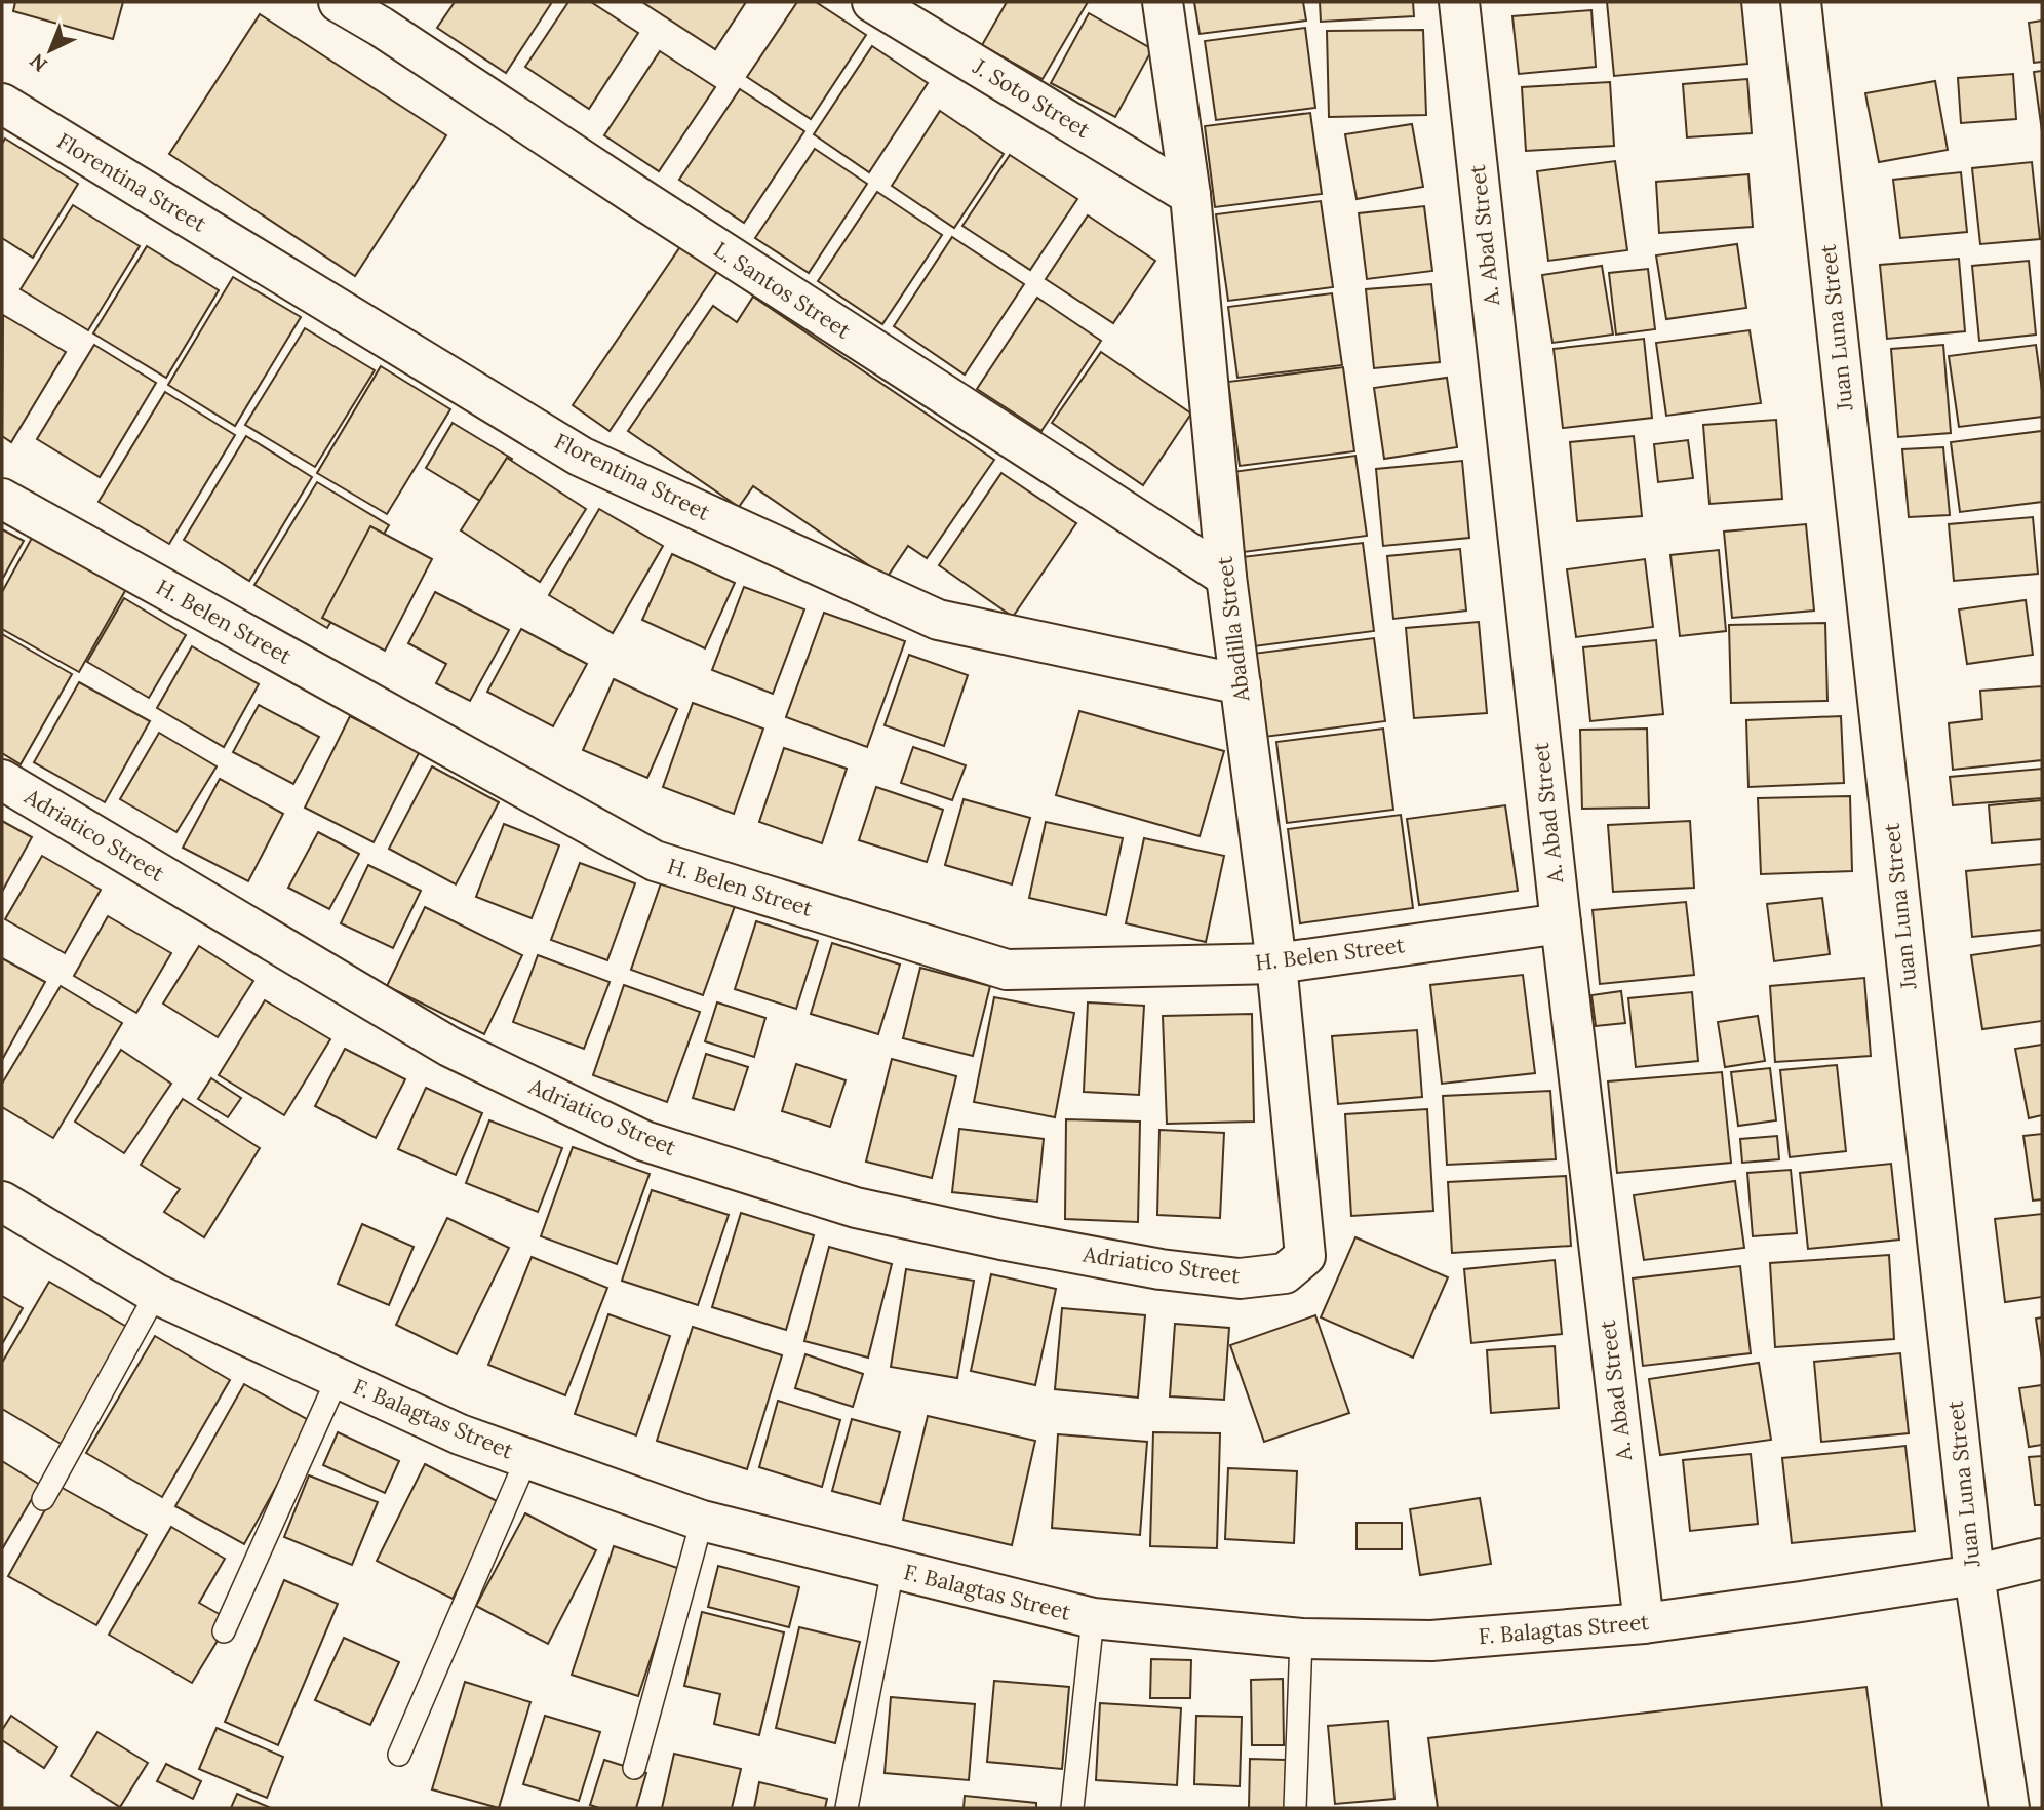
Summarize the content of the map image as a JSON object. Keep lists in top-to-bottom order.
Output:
{
  "streets": {
    "street": [
      "J. Soto Street",
      "Florentina Street",
      "A. Abad Street",
      "L. Santos Street",
      "Juan Luna Street",
      "H. Belen Street",
      "Abadilla Street",
      "Adriatico Street",
      "F. Balagtas Street"
    ]
  },
  "crossings": [
    ["J. Soto Street", "Abadilla Street"],
    ["Florentina Street", "Abadilla Street"],
    ["A. Abad Street", "H. Belen Street"],
    ["A. Abad Street", "F. Balagtas Street"],
    ["L. Santos Street", "Abadilla Street"],
    ["Juan Luna Street", "F. Balagtas Street"],
    ["H. Belen Street", "Abadilla Street"],
    ["Abadilla Street", "Adriatico Street"]
  ],
  "north": "bottom left"
}
